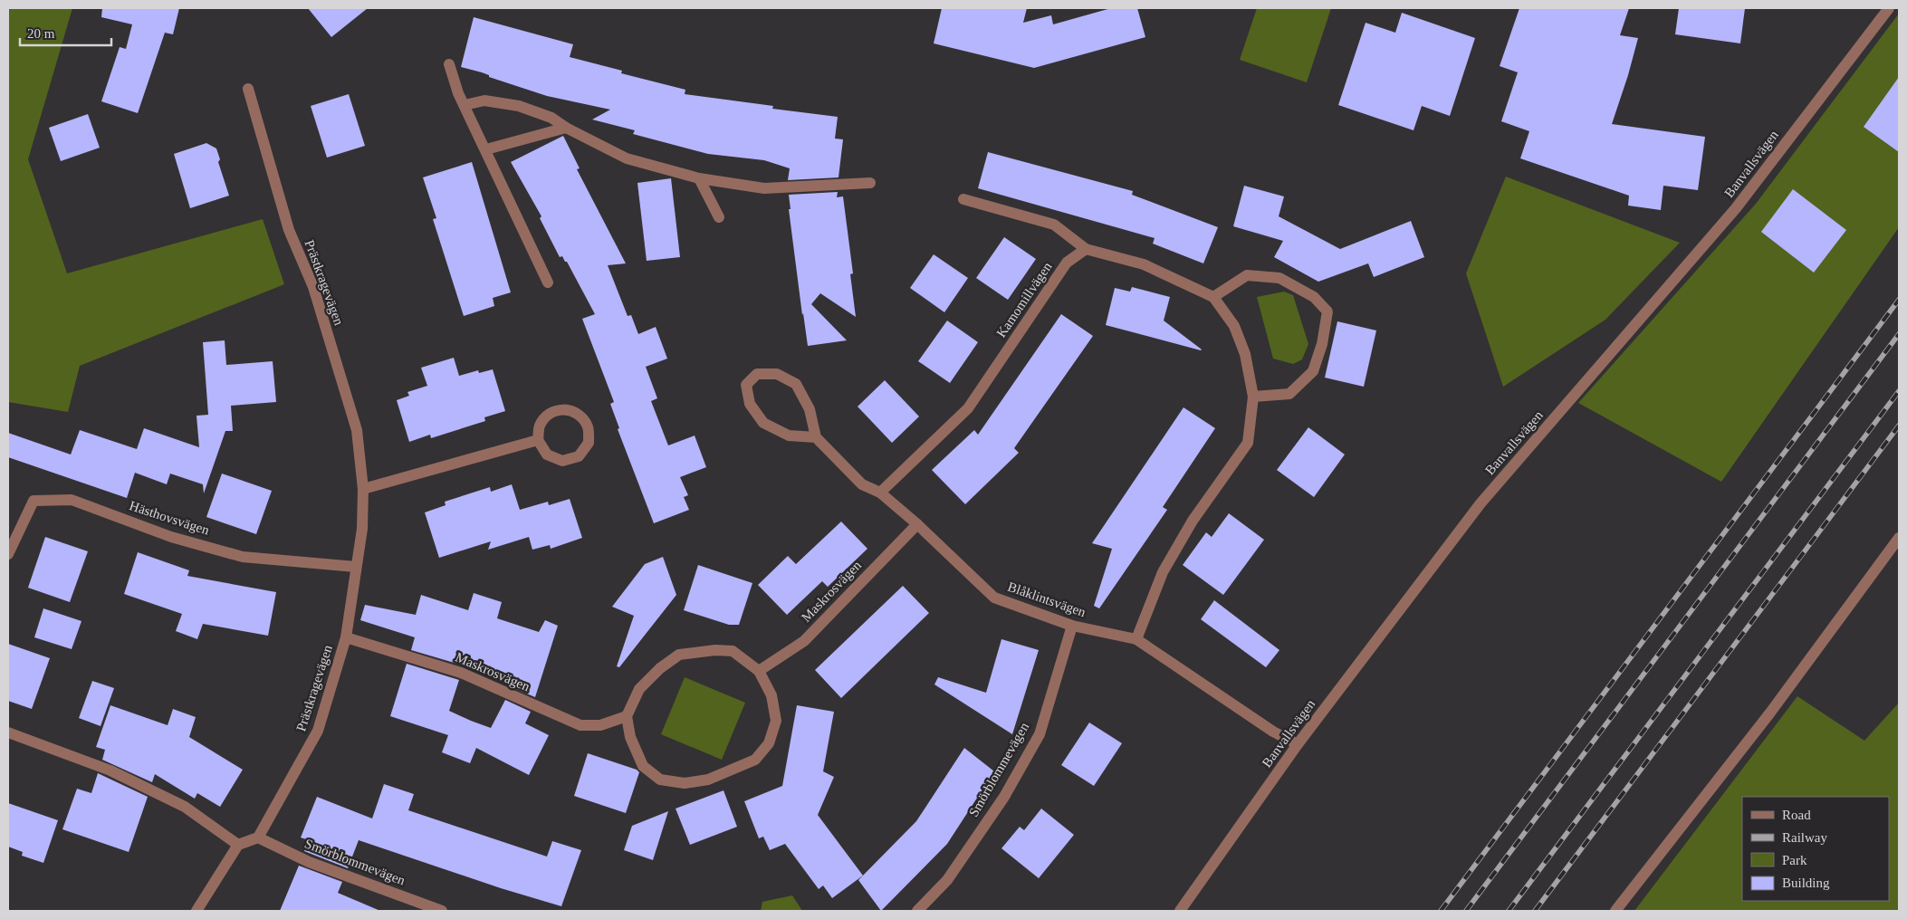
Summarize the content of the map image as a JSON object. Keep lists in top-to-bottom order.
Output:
{
  "streets": {
    "street": [
      "Banvallsvägen",
      "Prästkragevägen",
      "Kamomillvägen",
      "Hästhovsvägen",
      "Maskrosvägen",
      "Blåklintsvägen",
      "Smörblommevägen"
    ]
  },
  "crossings": [
    ["Banvallsvägen", "Blåklintsvägen"],
    ["Prästkragevägen", "Hästhovsvägen"],
    ["Prästkragevägen", "Maskrosvägen"],
    ["Prästkragevägen", "Smörblommevägen"],
    ["Kamomillvägen", "Blåklintsvägen"],
    ["Maskrosvägen", "Blåklintsvägen"],
    ["Blåklintsvägen", "Smörblommevägen"]
  ],
  "legend": [
    "Road",
    "Railway",
    "Park",
    "Building"
  ],
  "scale_bar": "20 m"
}
